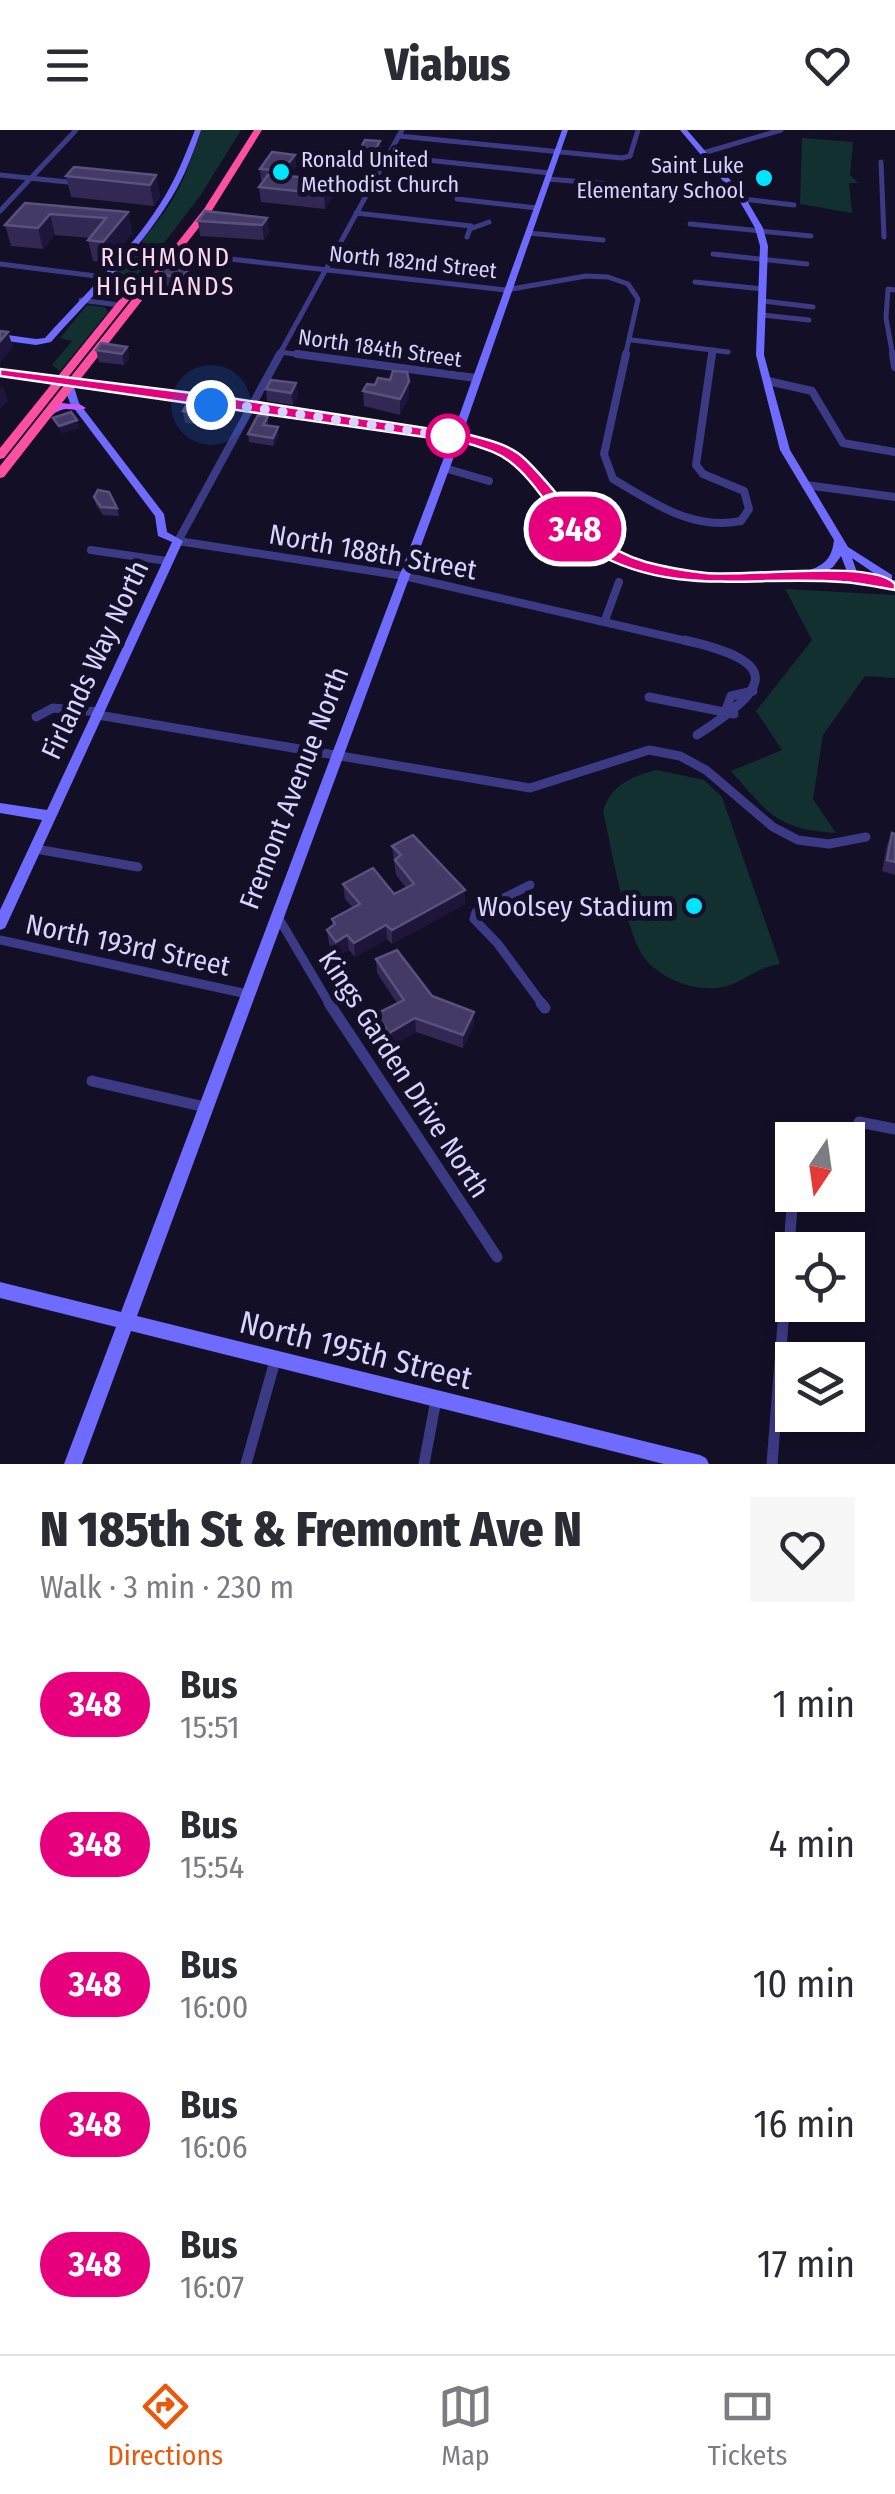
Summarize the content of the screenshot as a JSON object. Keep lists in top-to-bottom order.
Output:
{
  "streets": {
    "street": [
      "North 182nd Street",
      "North 184th Street",
      "North 188th Street",
      "Firlands Way North",
      "Fremont Avenue North",
      "North 193rd Street",
      "Kings Garden Drive North",
      "North 195th Street"
    ]
  },
  "crossings": [
    ["North 182nd Street", "Fremont Avenue North"],
    ["North 184th Street", "Fremont Avenue North"],
    ["North 188th Street", "Firlands Way North"],
    ["North 188th Street", "Fremont Avenue North"],
    ["Fremont Avenue North", "North 193rd Street"],
    ["Fremont Avenue North", "Kings Garden Drive North"],
    ["Fremont Avenue North", "North 195th Street"]
  ],
  "districts": ["RICHMOND HIGHLANDS"],
  "places": ["Ronald United Methodist Church", "Saint Luke Elementary School", "Woolsey Stadium"],
  "lines": ["bus line 348"],
  "north": "bottom",
  "page": {
    "header": "Viabus",
    "on_map": "348",
    "heading": ["N 185th St & Fremont Ave N", "Walk · 3 min · 230 m"],
    "list": [
      {
        "mark": "348",
        "name": "Bus",
        "note": "15:51",
        "value": "1 min"
      },
      {
        "mark": "348",
        "name": "Bus",
        "note": "15:54",
        "value": "4 min"
      },
      {
        "mark": "348",
        "name": "Bus",
        "note": "16:00",
        "value": "10 min"
      },
      {
        "mark": "348",
        "name": "Bus",
        "note": "16:06",
        "value": "16 min"
      },
      {
        "mark": "348",
        "name": "Bus",
        "note": "16:07",
        "value": "17 min"
      }
    ],
    "tabs": ["Directions", "Map", "Tickets"]
  }
}
